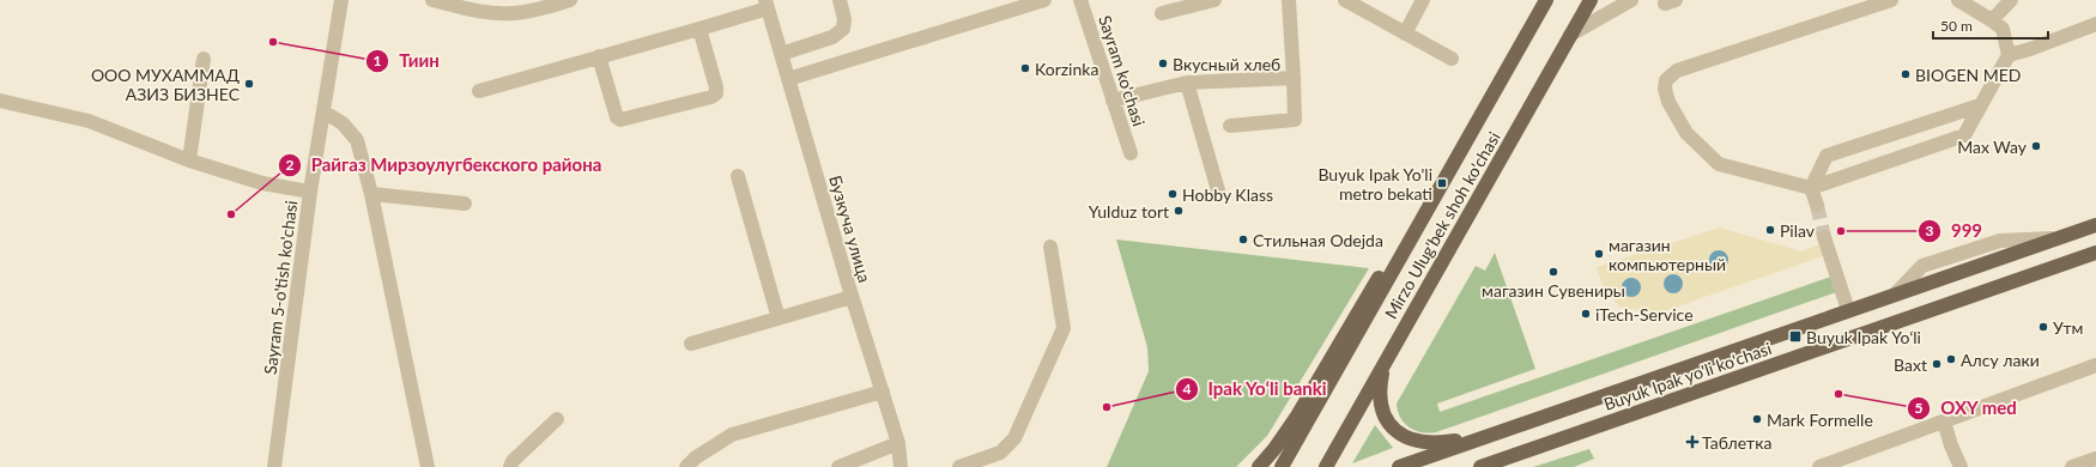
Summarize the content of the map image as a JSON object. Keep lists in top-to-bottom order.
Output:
{
  "streets": {
    "main road": ["Mirzo Ulug'bek shoh ko'chasi", "Buyuk Ipak yo'li ko'chasi"],
    "street": ["Sayram ko'chasi", "Бузкуча улица", "Sayram 5-o'tish ko'chasi"]
  },
  "places": {
    "other": [
      "Тиин",
      "Вкусный хлеб",
      "Korzinka",
      "BIOGEN MED",
      "ООО МУХАММАД АЗИЗ БИЗНЕС",
      "Max Way",
      "Hobby Klass",
      "Yulduz tort",
      "Райгаз Мирзоулугбекского района",
      "Pilav",
      "999",
      "Стильная Odejda",
      "магазин компьютерный",
      "магазин Сувениры",
      "iTech-Service",
      "Утм",
      "Алсу лаки",
      "Baxt",
      "OXY med",
      "Ipak Yoʻli banki",
      "Mark Formelle"
    ],
    "transit": ["Buyuk Ipak Yo'li metro bekati", "Buyuk Ipak Yoʻli"],
    "health": ["Таблетка"]
  },
  "scale_bar": "50 m"
}
